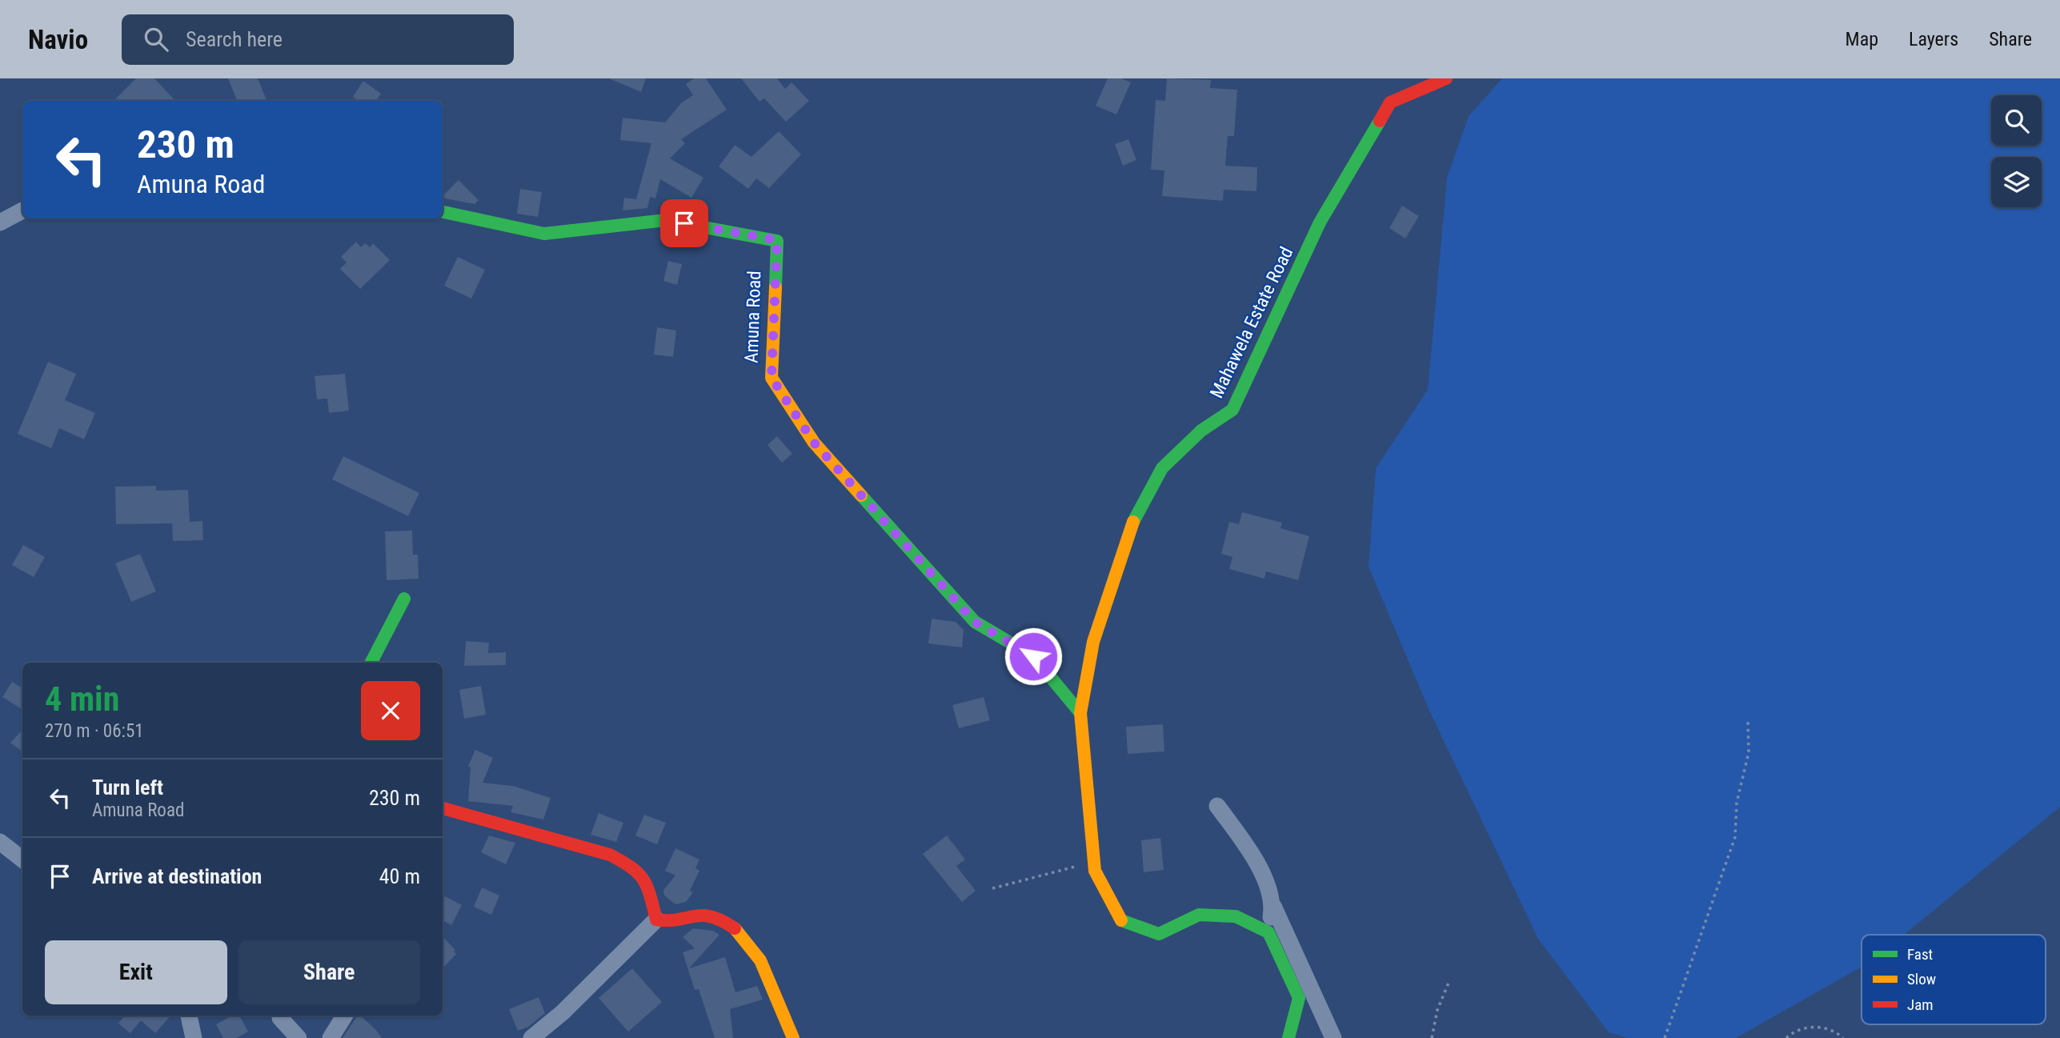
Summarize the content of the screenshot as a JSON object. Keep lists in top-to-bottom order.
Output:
{
  "streets": {
    "street": ["Amuna Road", "Mahawela Estate Road"]
  },
  "crossings": [
    ["Amuna Road", "Mahawela Estate Road"]
  ],
  "legend": ["Fast", "Slow", "Jam"],
  "page": {
    "header": "Navio",
    "search": "Search here",
    "nav": ["Map", "Layers", "Share"],
    "turn": ["230 m", "Amuna Road"],
    "heading": ["4 min", "270 m · 06:51"],
    "list": [
      {
        "name": "Turn left",
        "note": "Amuna Road",
        "value": "230 m"
      },
      {
        "name": "Arrive at destination",
        "value": "40 m"
      }
    ],
    "buttons": ["Exit", "Share"]
  }
}
